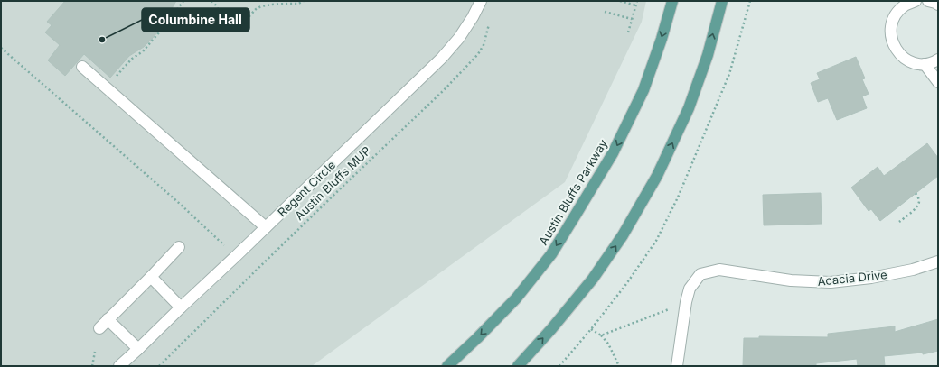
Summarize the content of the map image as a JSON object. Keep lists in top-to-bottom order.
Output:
{
  "streets": {
    "main road": ["Austin Bluffs Parkway"],
    "street": ["Regent Circle", "Acacia Drive"],
    "path": ["Austin Bluffs MUP"]
  },
  "places": ["Columbine Hall"]
}
